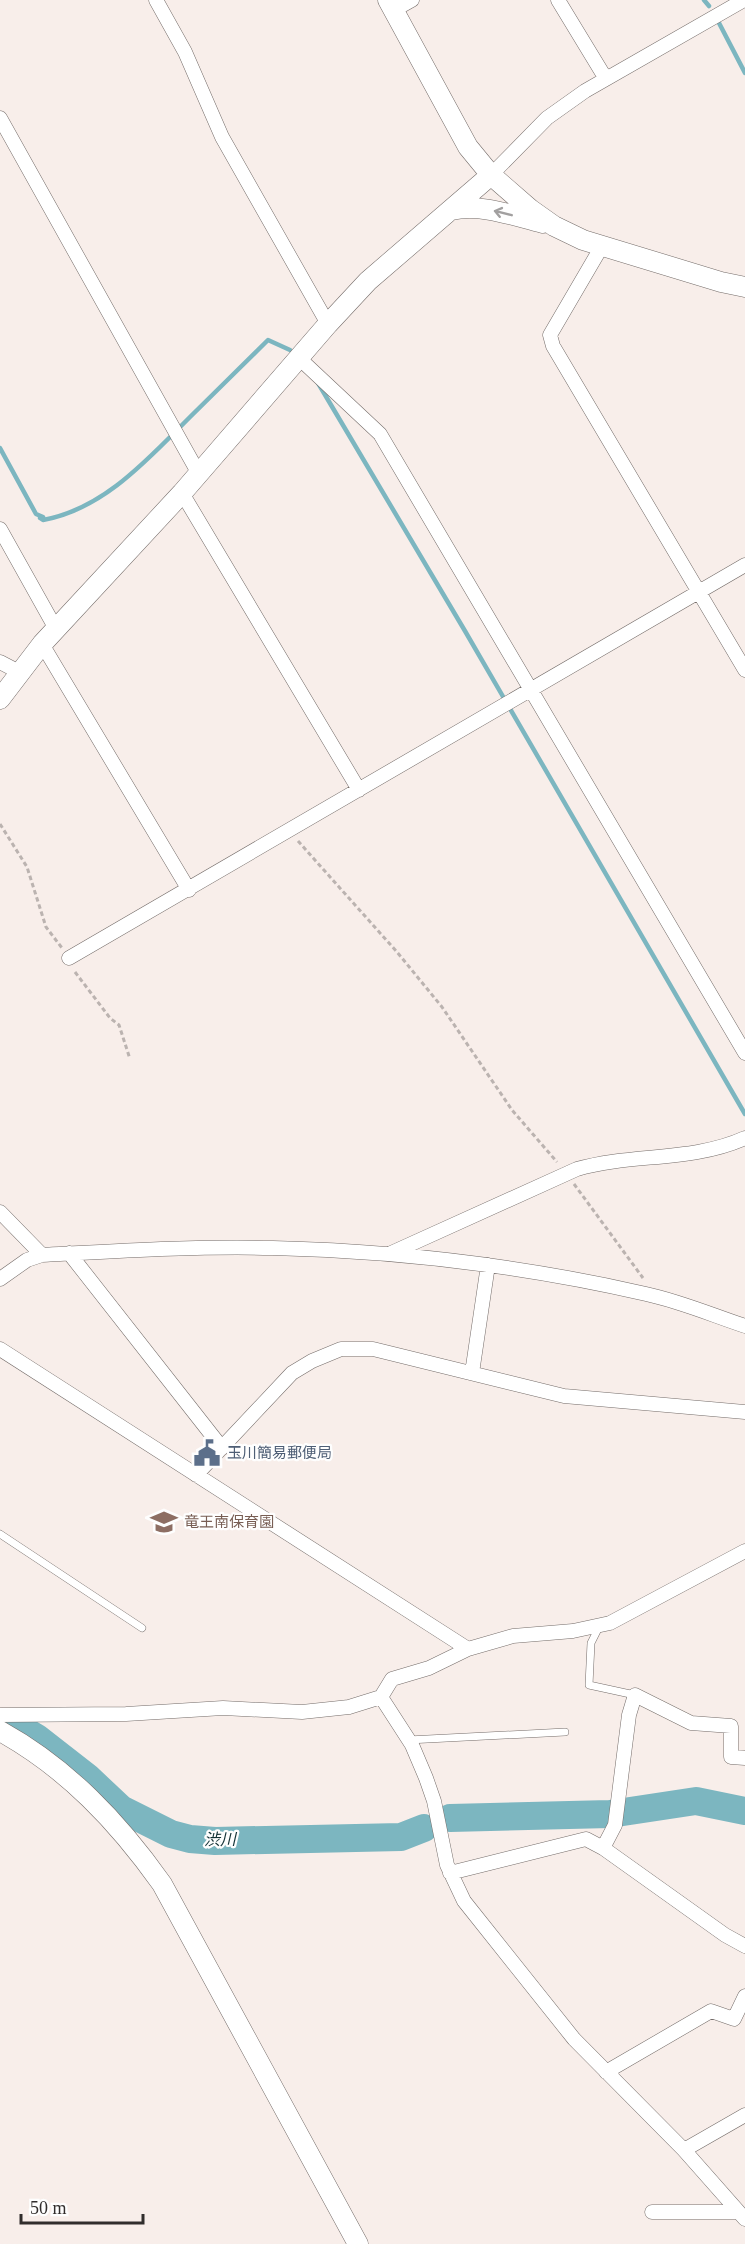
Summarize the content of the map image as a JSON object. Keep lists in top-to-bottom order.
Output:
{
  "water": ["渋川"],
  "places": {
    "public building": ["玉川簡易郵便局"],
    "school or university": ["竜王南保育園"]
  },
  "scale_bar": "50 m"
}
